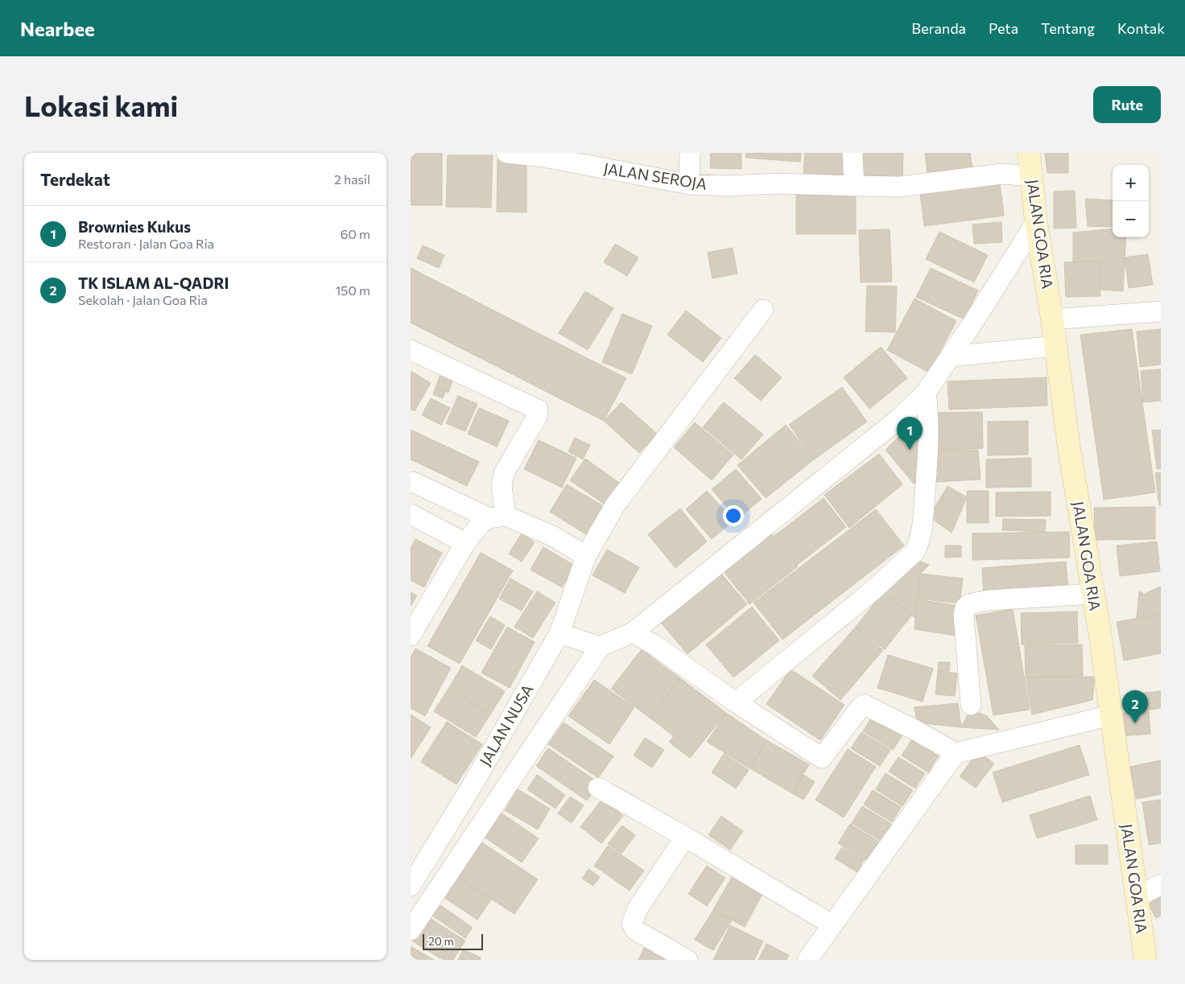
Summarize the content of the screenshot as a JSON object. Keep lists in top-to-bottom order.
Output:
{
  "streets": {
    "main road": ["JALAN GOA RIA"],
    "street": ["JALAN SEROJA", "JALAN NUSA"]
  },
  "crossings": [
    ["JALAN SEROJA", "JALAN GOA RIA"]
  ],
  "scale_bar": "20 m",
  "page": {
    "header": "Nearbee",
    "nav": [
      "Beranda",
      "Peta",
      "Tentang",
      "Kontak"
    ],
    "buttons": "Rute",
    "title": "Lokasi kami",
    "heading": ["Terdekat", "2 hasil"],
    "map_buttons": ["+", "−"],
    "list": [
      {
        "mark": "1",
        "name": "Brownies Kukus",
        "note": "Restoran · Jalan Goa Ria",
        "value": "60 m"
      },
      {
        "mark": "2",
        "name": "TK ISLAM AL-QADRI",
        "note": "Sekolah · Jalan Goa Ria",
        "value": "150 m"
      }
    ],
    "pins": ["1", "2"],
    "scale": "20 m"
  }
}
